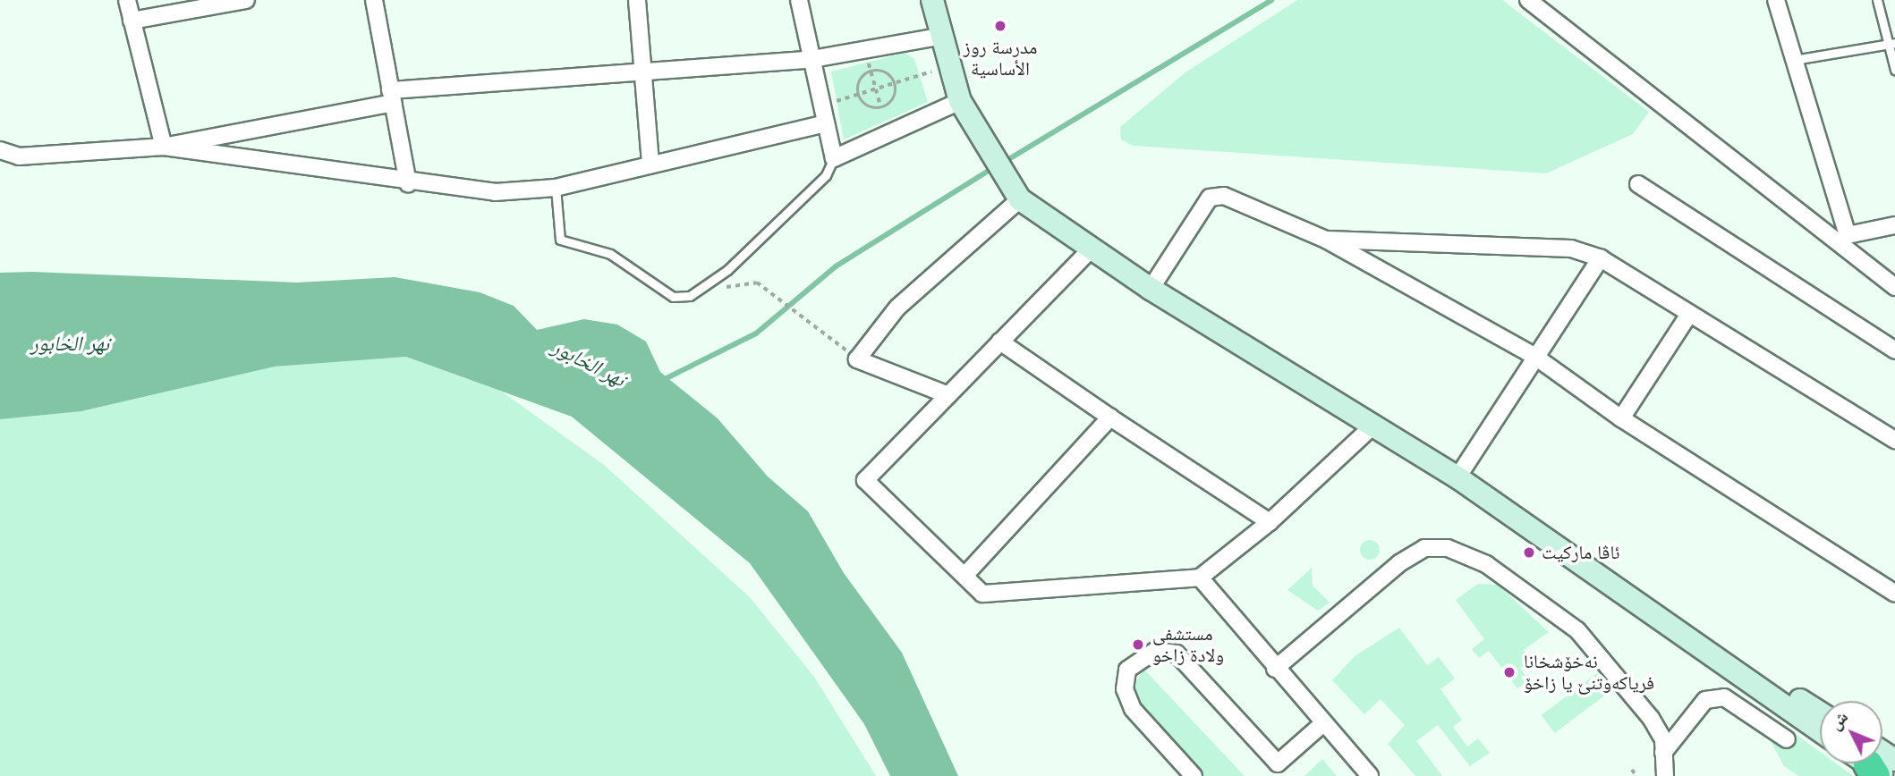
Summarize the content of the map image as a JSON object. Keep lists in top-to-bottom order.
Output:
{
  "water": ["نهر الخابور"],
  "places": [
    "مدرسة روز الأساسية",
    "ئاڤا ماركيت",
    "مستشفى ولادة زاخو",
    "نه‌خۆشخانا فرياكه‌وتنێ يا زاخۆ"
  ],
  "north": "top left"
}
